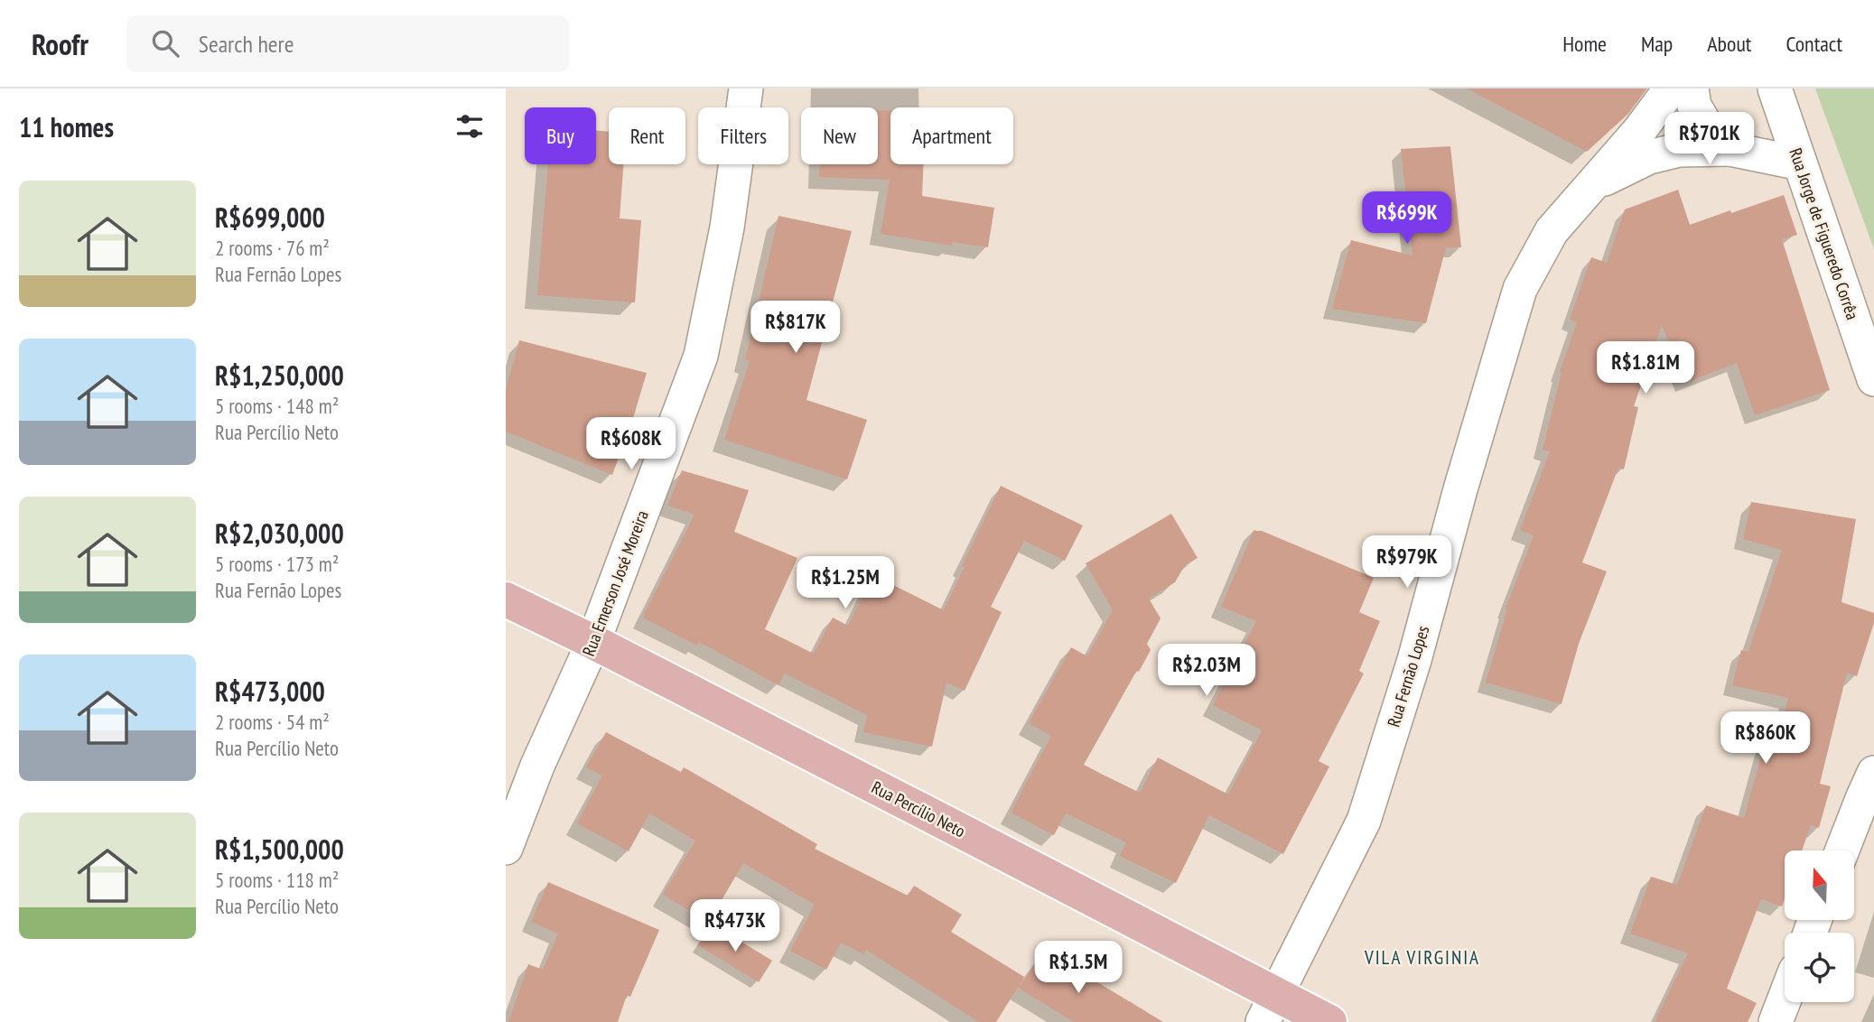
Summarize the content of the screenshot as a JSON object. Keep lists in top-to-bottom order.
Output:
{
  "streets": {
    "main road": ["Rua Percílio Neto"],
    "street": ["Rua Jorge de Figueredo Corrêa", "Rua Emerson José Moreira", "Rua Fernão Lopes"]
  },
  "crossings": [
    ["Rua Jorge de Figueredo Corrêa", "Rua Fernão Lopes"],
    ["Rua Emerson José Moreira", "Rua Percílio Neto"],
    ["Rua Fernão Lopes", "Rua Percílio Neto"]
  ],
  "districts": ["VILA VIRGINIA"],
  "north": "top",
  "page": {
    "header": "Roofr",
    "search": "Search here",
    "nav": [
      "Home",
      "Map",
      "About",
      "Contact"
    ],
    "heading": "11 homes",
    "chip": [
      "Buy",
      "Rent",
      "Filters",
      "New",
      "Apartment"
    ],
    "price": [
      "R$701K",
      "R$699K",
      "R$817K",
      "R$1.81M",
      "R$608K",
      "R$979K",
      "R$1.25M",
      "R$2.03M",
      "R$860K",
      "R$473K",
      "R$1.5M"
    ],
    "list": [
      {
        "name": "R$699,000",
        "note": "2 rooms · 76 m² · Rua Fernão Lopes"
      },
      {
        "name": "R$1,250,000",
        "note": "5 rooms · 148 m² · Rua Percílio Neto"
      },
      {
        "name": "R$2,030,000",
        "note": "5 rooms · 173 m² · Rua Fernão Lopes"
      },
      {
        "name": "R$473,000",
        "note": "2 rooms · 54 m² · Rua Percílio Neto"
      },
      {
        "name": "R$1,500,000",
        "note": "5 rooms · 118 m² · Rua Percílio Neto"
      }
    ]
  }
}
